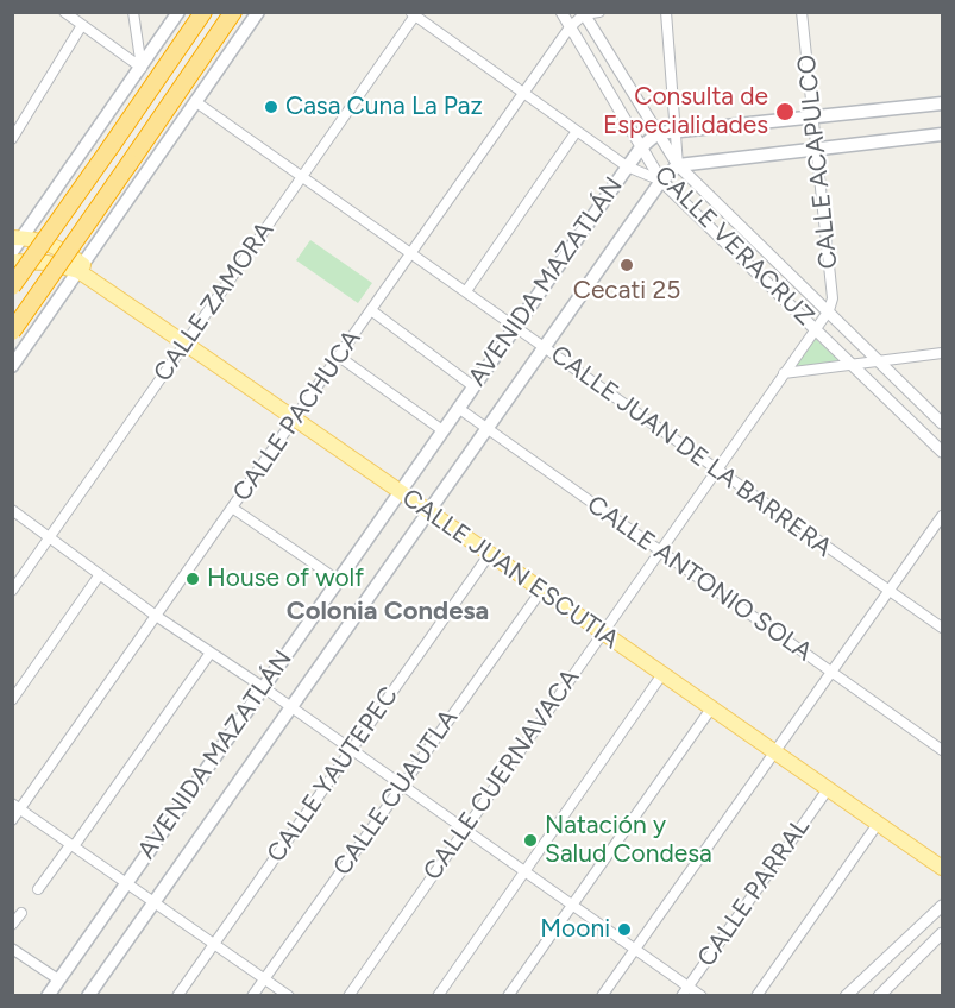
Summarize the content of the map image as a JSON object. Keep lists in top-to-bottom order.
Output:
{
  "streets": {
    "main road": ["AVENIDA MAZATLÁN", "CALLE JUAN ESCUTIA"],
    "street": [
      "CALLE ACAPULCO",
      "CALLE VERACRUZ",
      "CALLE ZAMORA",
      "CALLE PACHUCA",
      "CALLE JUAN DE LA BARRERA",
      "CALLE ANTONIO SOLA",
      "CALLE YAUTEPEC",
      "CALLE CUERNAVACA",
      "CALLE CUAUTLA",
      "CALLE PARRAL"
    ]
  },
  "crossings": [
    ["CALLE ACAPULCO", "CALLE VERACRUZ"],
    ["CALLE ACAPULCO", "CALLE CUERNAVACA"],
    ["CALLE VERACRUZ", "AVENIDA MAZATLÁN"],
    ["CALLE VERACRUZ", "CALLE PACHUCA"],
    ["CALLE VERACRUZ", "CALLE CUERNAVACA"],
    ["AVENIDA MAZATLÁN", "CALLE JUAN DE LA BARRERA"],
    ["AVENIDA MAZATLÁN", "CALLE JUAN ESCUTIA"],
    ["AVENIDA MAZATLÁN", "CALLE ANTONIO SOLA"],
    ["CALLE ZAMORA", "CALLE JUAN DE LA BARRERA"],
    ["CALLE ZAMORA", "CALLE JUAN ESCUTIA"],
    ["CALLE PACHUCA", "CALLE JUAN DE LA BARRERA"],
    ["CALLE PACHUCA", "CALLE JUAN ESCUTIA"],
    ["CALLE JUAN DE LA BARRERA", "CALLE CUERNAVACA"],
    ["CALLE JUAN ESCUTIA", "CALLE YAUTEPEC"],
    ["CALLE JUAN ESCUTIA", "CALLE CUERNAVACA"],
    ["CALLE JUAN ESCUTIA", "CALLE CUAUTLA"],
    ["CALLE JUAN ESCUTIA", "CALLE PARRAL"],
    ["CALLE ANTONIO SOLA", "CALLE CUERNAVACA"]
  ],
  "districts": ["Colonia Condesa"],
  "places": [
    "Casa Cuna La Paz",
    "Consulta de Especialidades",
    "Cecati 25",
    "House of wolf",
    "Natación y Salud Condesa",
    "Mooni"
  ]
}
